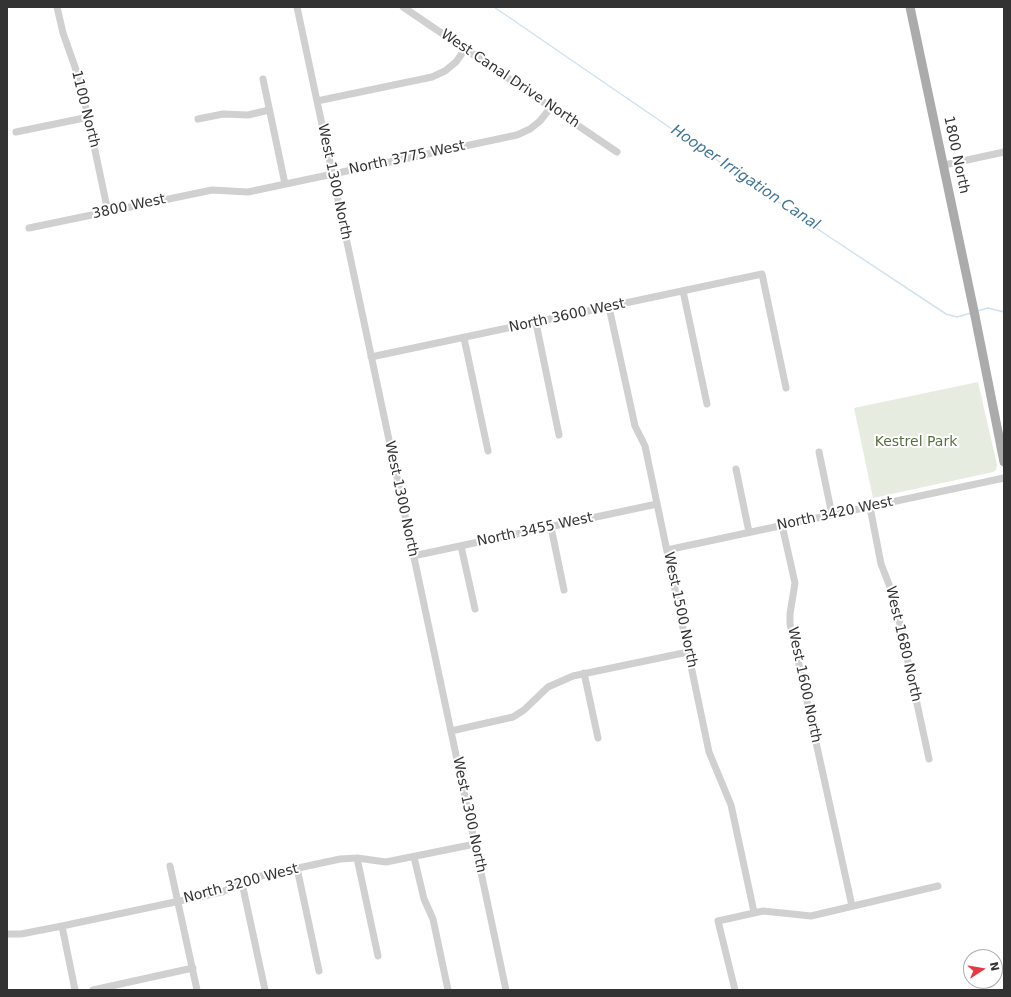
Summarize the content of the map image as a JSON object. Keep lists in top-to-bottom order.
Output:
{
  "streets": {
    "main road": ["1800 North"],
    "street": [
      "West Canal Drive North",
      "1100 North",
      "North 3775 West",
      "West 1300 North",
      "3800 West",
      "North 3600 West",
      "North 3420 West",
      "North 3455 West",
      "West 1500 North",
      "West 1680 North",
      "West 1600 North",
      "North 3200 West"
    ]
  },
  "crossings": [
    ["West Canal Drive North", "North 3775 West"],
    ["1100 North", "3800 West"],
    ["North 3775 West", "West 1300 North"],
    ["North 3775 West", "3800 West"],
    ["West 1300 North", "North 3600 West"],
    ["West 1300 North", "North 3455 West"],
    ["West 1300 North", "North 3200 West"],
    ["North 3600 West", "West 1500 North"],
    ["North 3420 West", "West 1500 North"],
    ["North 3420 West", "West 1680 North"],
    ["North 3420 West", "West 1600 North"],
    ["North 3455 West", "West 1500 North"]
  ],
  "water": ["Hooper Irrigation Canal"],
  "parks": ["Kestrel Park"],
  "north": "right"
}
